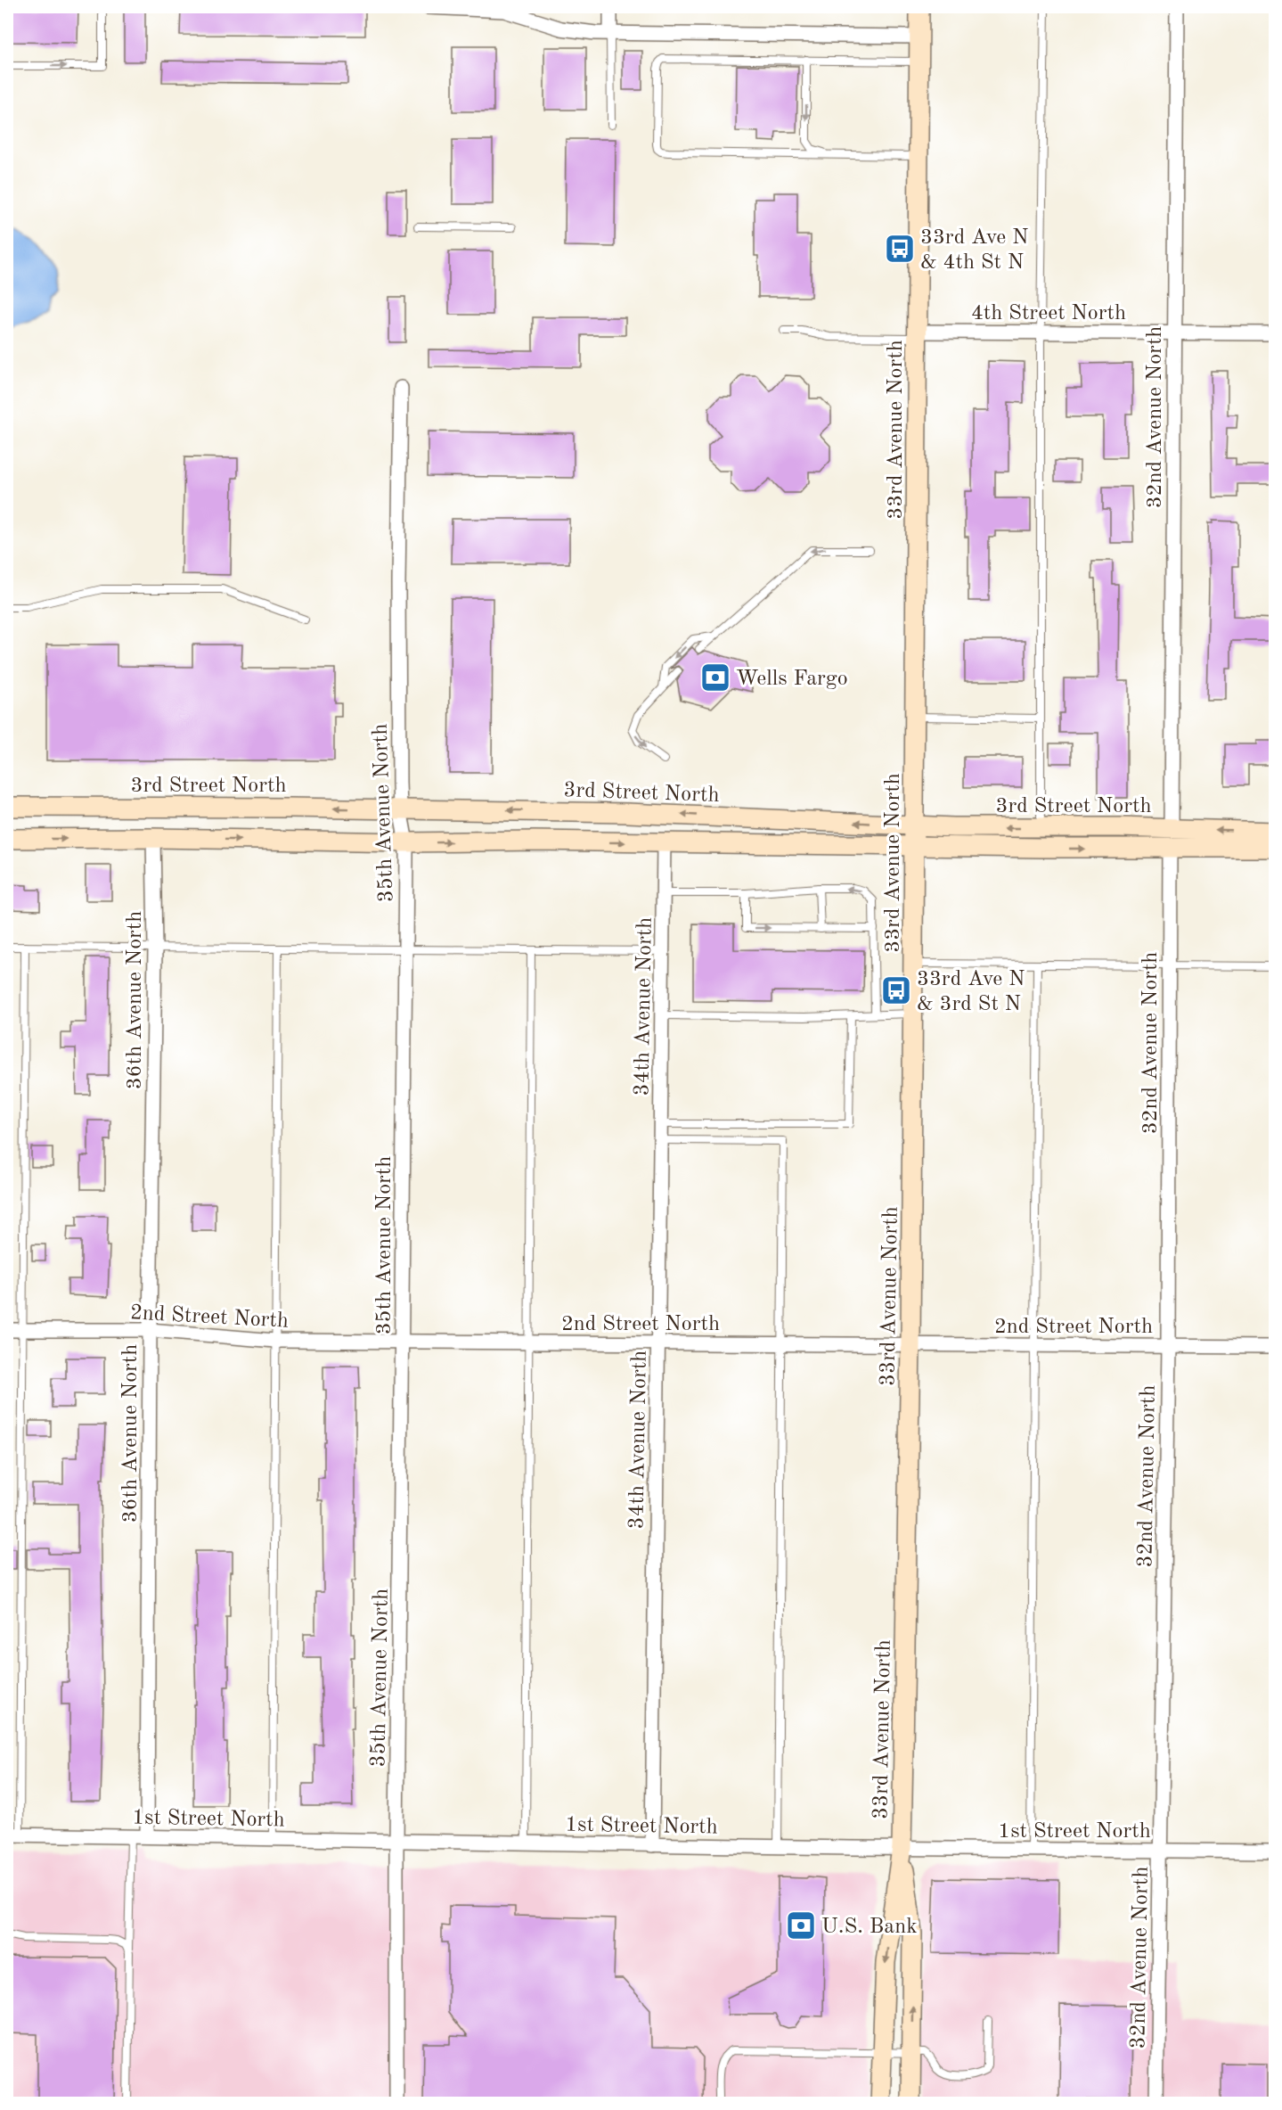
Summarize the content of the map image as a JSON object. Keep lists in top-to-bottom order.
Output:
{
  "streets": {
    "main road": ["33rd Avenue North", "3rd Street North"],
    "street": [
      "4th Street North",
      "32nd Avenue North",
      "35th Avenue North",
      "36th Avenue North",
      "34th Avenue North",
      "2nd Street North",
      "1st Street North"
    ]
  },
  "crossings": [
    ["4th Street North", "32nd Avenue North"],
    ["4th Street North", "33rd Avenue North"],
    ["32nd Avenue North", "3rd Street North"],
    ["32nd Avenue North", "2nd Street North"],
    ["32nd Avenue North", "1st Street North"],
    ["33rd Avenue North", "3rd Street North"],
    ["33rd Avenue North", "2nd Street North"],
    ["33rd Avenue North", "1st Street North"],
    ["3rd Street North", "35th Avenue North"],
    ["3rd Street North", "36th Avenue North"],
    ["3rd Street North", "34th Avenue North"],
    ["35th Avenue North", "2nd Street North"],
    ["35th Avenue North", "1st Street North"],
    ["36th Avenue North", "2nd Street North"],
    ["36th Avenue North", "1st Street North"],
    ["34th Avenue North", "2nd Street North"],
    ["34th Avenue North", "1st Street North"]
  ],
  "places": {
    "bus stop": ["33rd Ave N & 4th St N", "33rd Ave N & 3rd St N"],
    "bank": ["Wells Fargo", "U.S. Bank"]
  }
}
